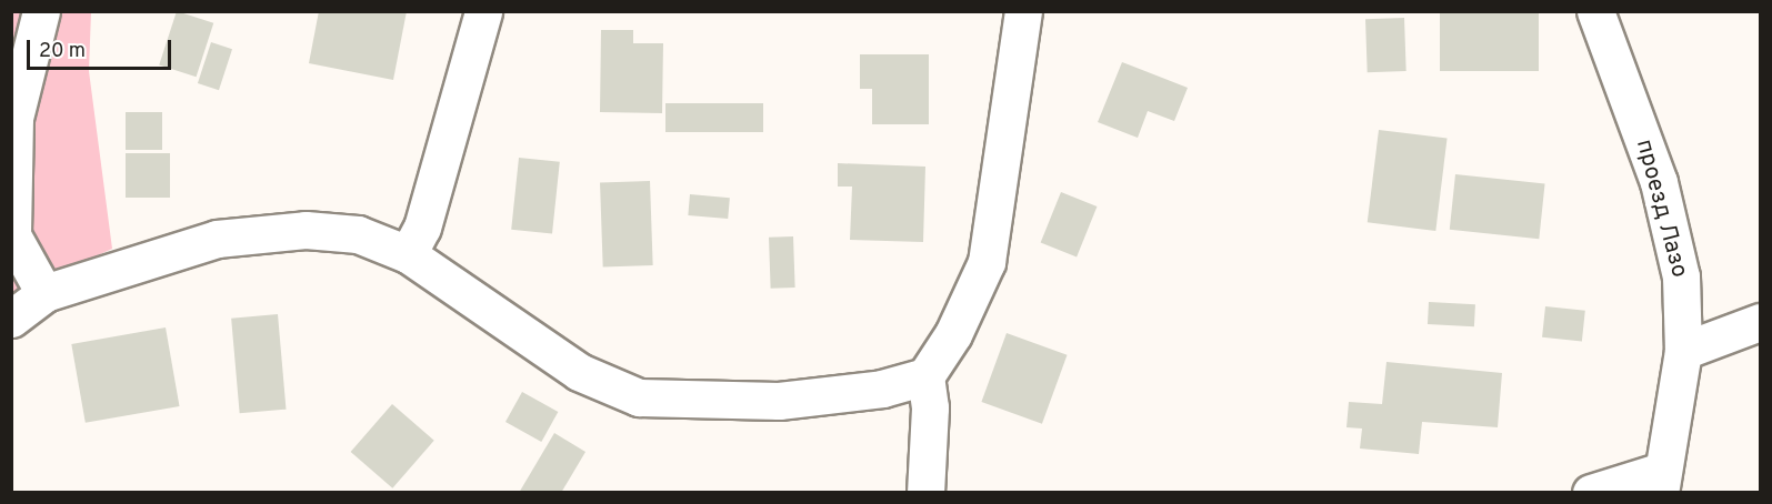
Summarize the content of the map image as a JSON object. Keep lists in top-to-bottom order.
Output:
{
  "streets": {
    "street": ["проезд Лазо"]
  },
  "scale_bar": "20 m"
}
